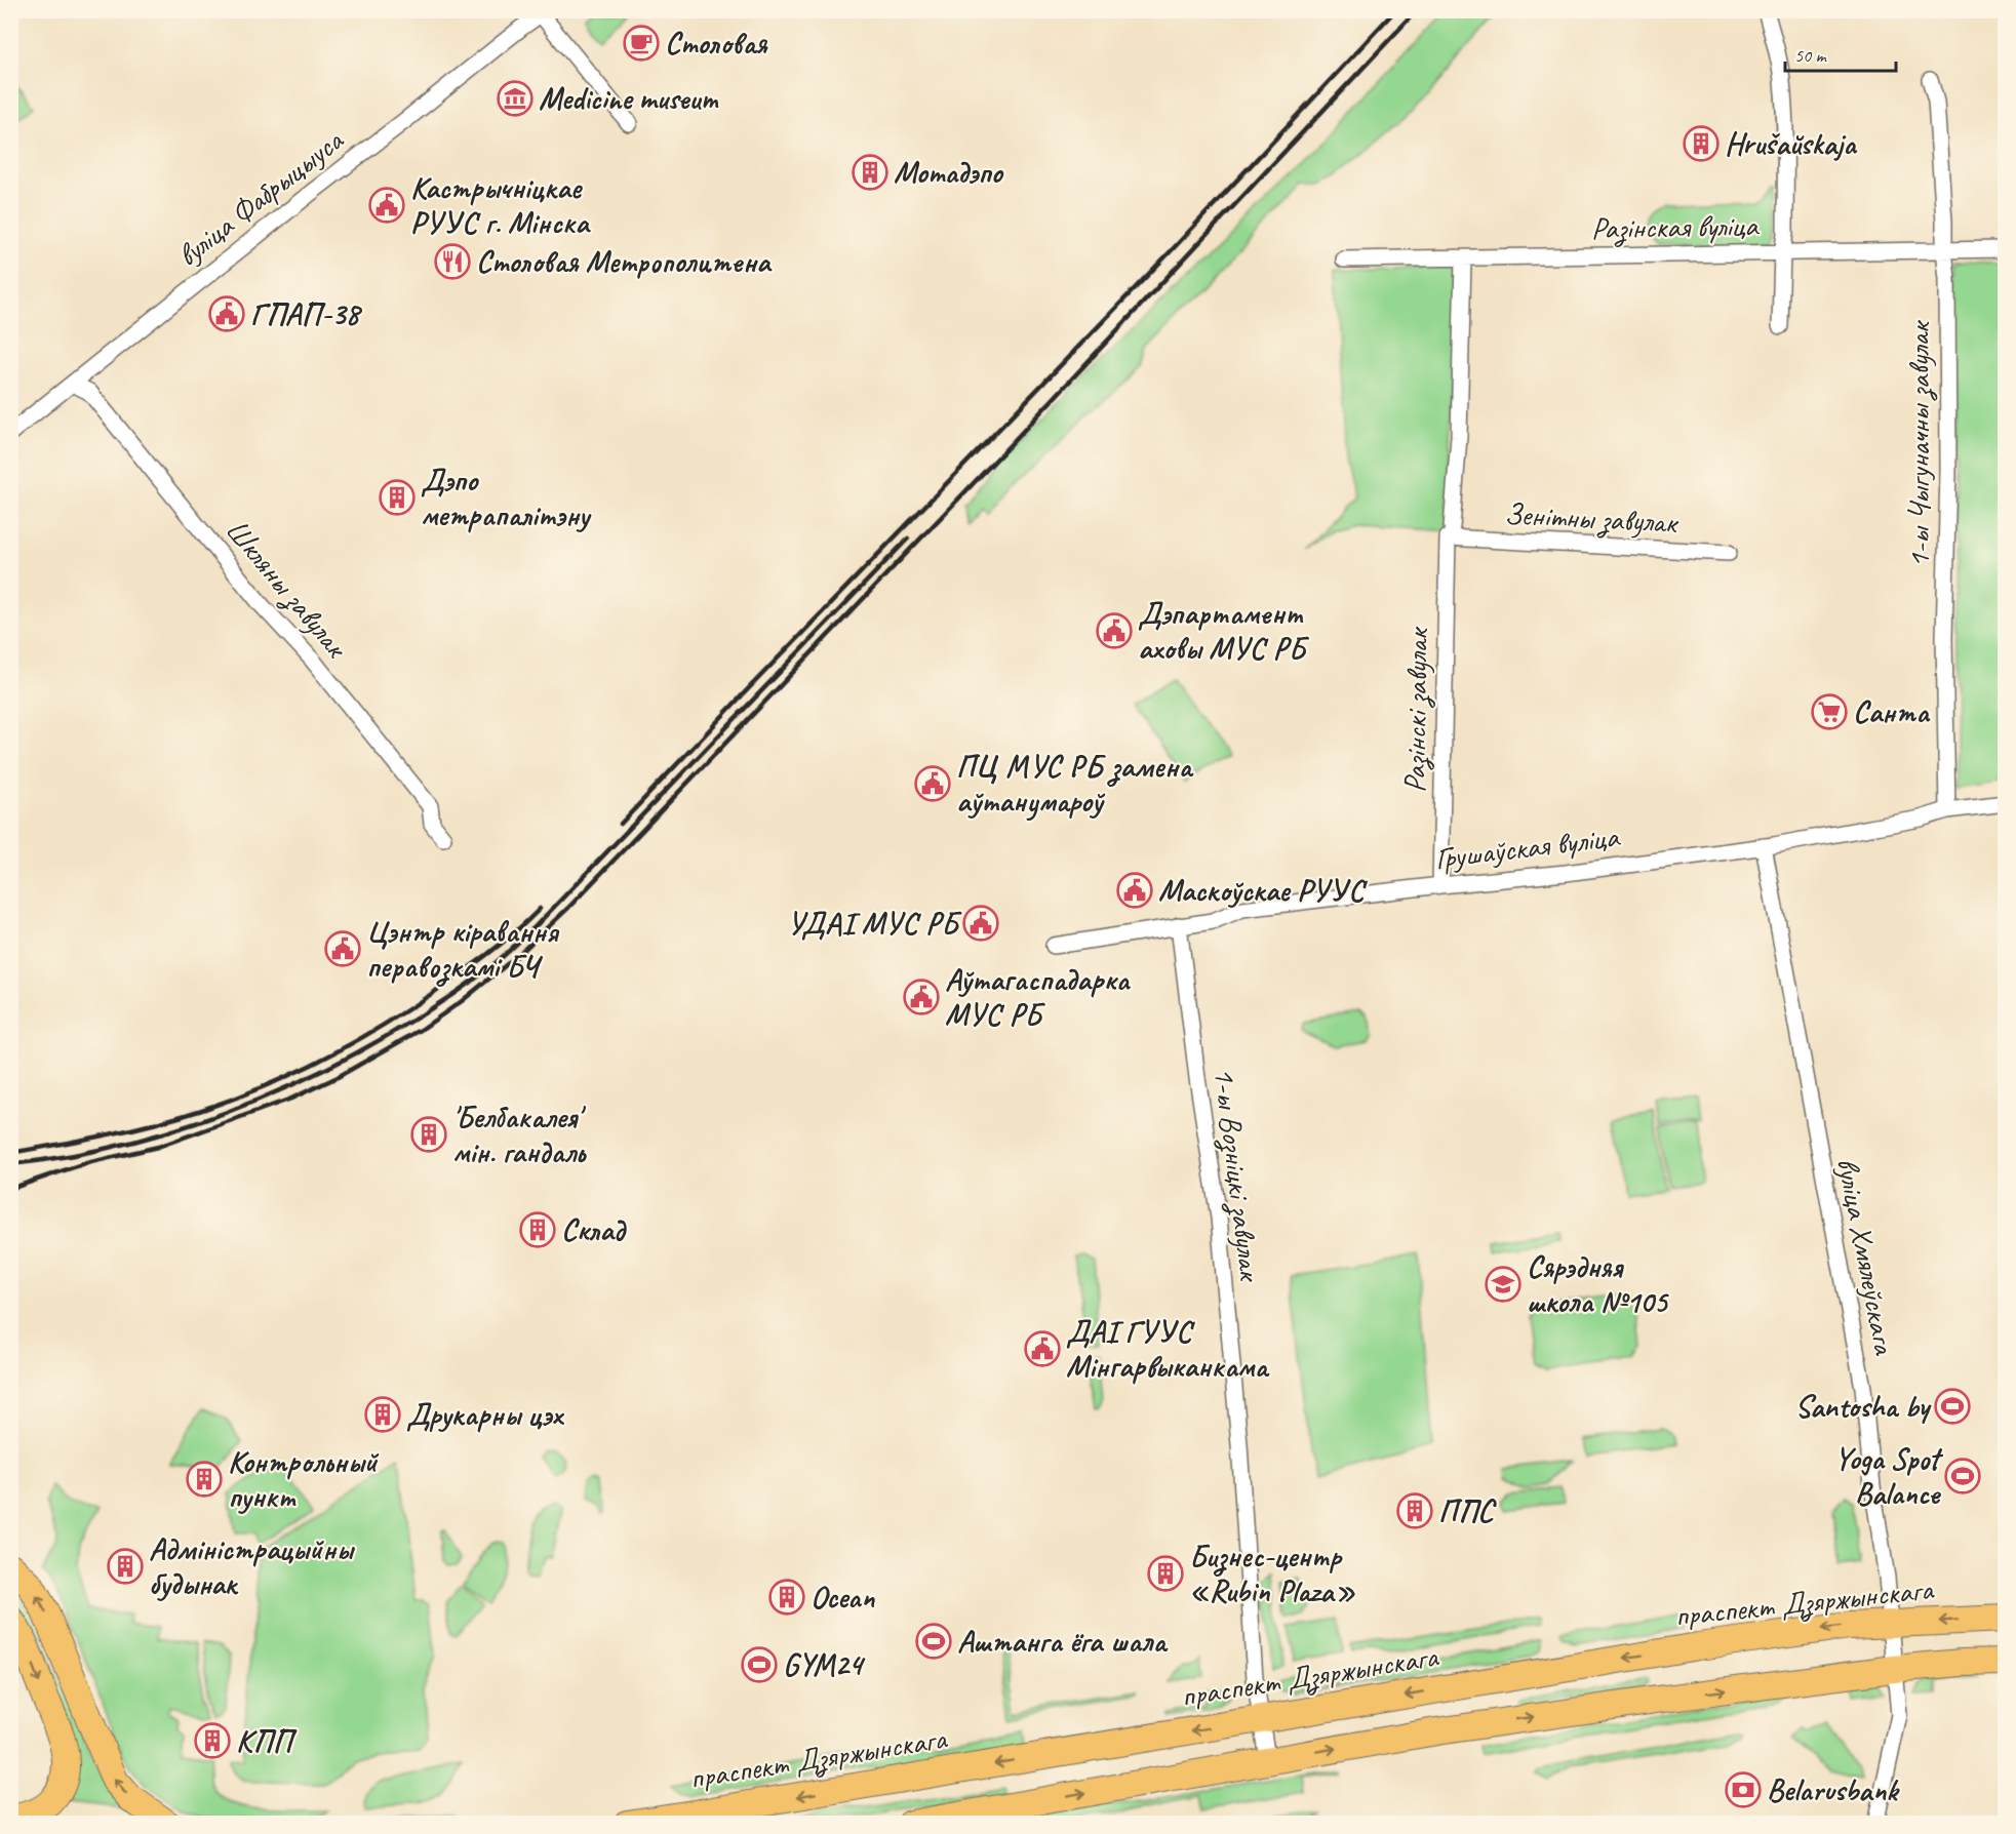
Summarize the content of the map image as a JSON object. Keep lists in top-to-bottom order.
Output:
{
  "streets": {
    "main road": ["праспект Дзяржынскага"],
    "street": [
      "вуліца Фабрыцыуса",
      "Разінская вуліца",
      "1-ы Чыгуначны завулак",
      "Зенітны завулак",
      "Шкляны завулак",
      "Разінскі завулак",
      "Грушаўская вуліца",
      "1-ы Возніцкі завулак",
      "вуліца Хмялеўскага"
    ]
  },
  "crossings": [
    ["вуліца Фабрыцыуса", "Шкляны завулак"],
    ["Разінская вуліца", "1-ы Чыгуначны завулак"],
    ["Разінская вуліца", "Разінскі завулак"],
    ["1-ы Чыгуначны завулак", "Грушаўская вуліца"],
    ["Зенітны завулак", "Разінскі завулак"],
    ["Разінскі завулак", "Грушаўская вуліца"],
    ["Грушаўская вуліца", "1-ы Возніцкі завулак"],
    ["Грушаўская вуліца", "вуліца Хмялеўскага"],
    ["1-ы Возніцкі завулак", "праспект Дзяржынскага"],
    ["вуліца Хмялеўскага", "праспект Дзяржынскага"]
  ],
  "places": {
    "cafe": ["Столовая"],
    "museum": ["Medicine museum"],
    "building": [
      "Hrušaŭskaja",
      "Мотадэпо",
      "Дэпо метрапалітэну",
      "'Белбакалея' мін. гандаль",
      "Склад",
      "Друкарны цэх",
      "Контрольный пункт",
      "ППС",
      "Адміністрацыйны будынак",
      "Бизнес-центр «Rubin Plaza»",
      "Ocean",
      "КПП"
    ],
    "public building": [
      "Кастрычніцкае РУУС г. Мінска",
      "ГПАП-38",
      "Дэпартамент аховы МУС РБ",
      "ПЦ МУС РБ замена аўтанумароў",
      "Маскоўскае РУУС",
      "УДАІ МУС РБ",
      "Цэнтр кіравання перавозкамі БЧ",
      "Аўтагаспадарка МУС РБ",
      "ДАІ ГУУС Мінгарвыканкама"
    ],
    "restaurant": ["Столовая Метрополитена"],
    "supermarket": ["Санта"],
    "school or university": ["Сярэдняя школа №105"],
    "sports": [
      "Santosha by",
      "Yoga Spot Balance",
      "Аштанга ёга шала",
      "GYM24"
    ],
    "bank": ["Belarusbank"]
  },
  "scale_bar": "50 m"
}
